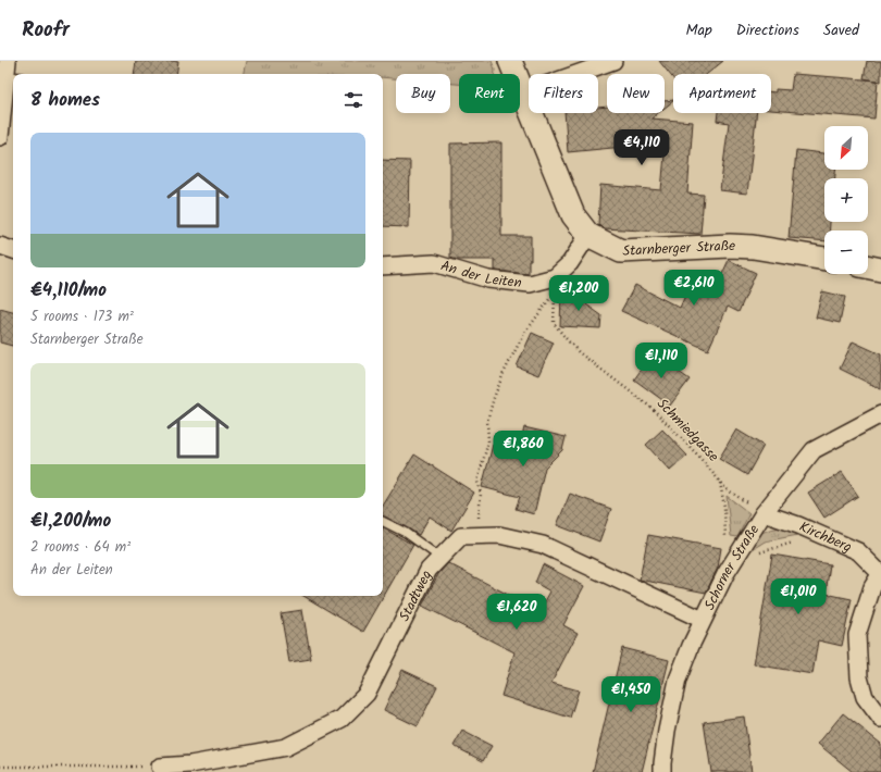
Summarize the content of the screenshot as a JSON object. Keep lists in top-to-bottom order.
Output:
{
  "streets": {
    "main road": ["Starnberger Straße"],
    "street": [
      "An der Leiten",
      "Kirchberg",
      "Schorner Straße",
      "Stadtweg"
    ],
    "path": ["Schmiedgasse"]
  },
  "crossings": [
    ["Starnberger Straße", "An der Leiten"],
    ["Schmiedgasse", "Kirchberg"],
    ["Schmiedgasse", "Schorner Straße"],
    ["Schmiedgasse", "Stadtweg"],
    ["Kirchberg", "Schorner Straße"],
    ["Schorner Straße", "Stadtweg"]
  ],
  "north": "bottom left",
  "page": {
    "header": "Roofr",
    "nav": ["Map", "Directions", "Saved"],
    "chip": [
      "Buy",
      "Rent",
      "Filters",
      "New",
      "Apartment"
    ],
    "heading": "8 homes",
    "map_buttons": ["+", "−"],
    "list": [
      {
        "name": "€4,110/mo",
        "note": "5 rooms · 173 m² · Starnberger Straße"
      },
      {
        "name": "€1,200/mo",
        "note": "2 rooms · 64 m² · An der Leiten"
      }
    ],
    "price": [
      "€4,110",
      "€2,610",
      "€1,200",
      "€1,110",
      "€1,860",
      "€1,010",
      "€1,620",
      "€1,450"
    ]
  }
}
